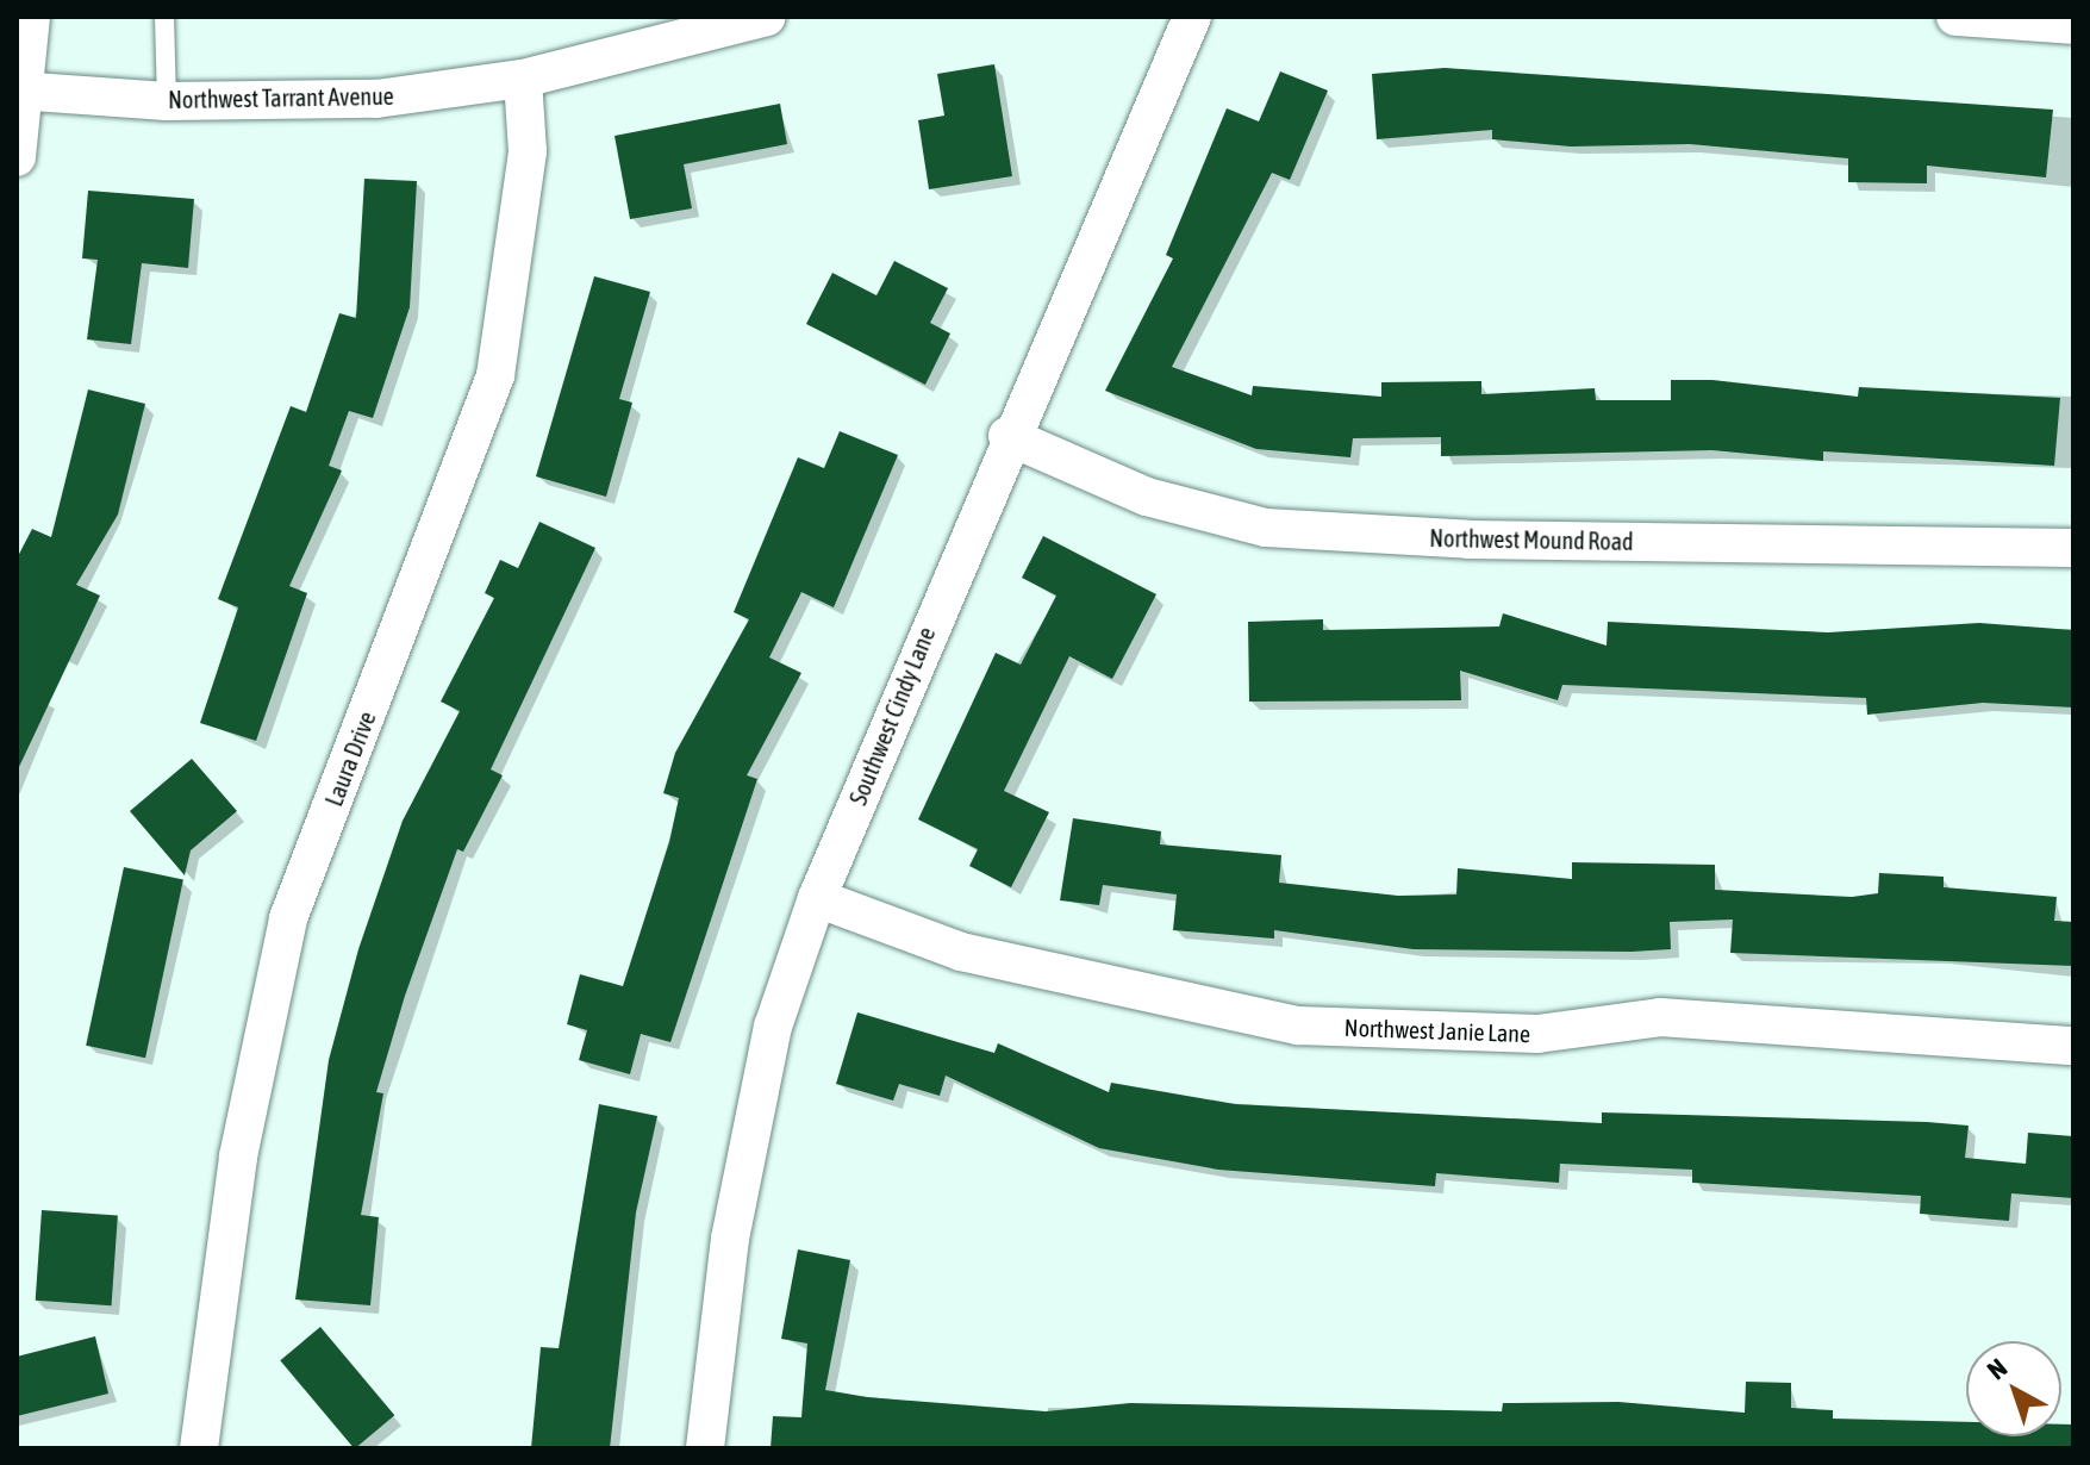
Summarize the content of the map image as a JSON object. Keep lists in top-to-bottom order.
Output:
{
  "streets": {
    "street": [
      "Northwest Tarrant Avenue",
      "Northwest Mound Road",
      "Southwest Cindy Lane",
      "Laura Drive",
      "Northwest Janie Lane"
    ]
  },
  "crossings": [
    ["Northwest Tarrant Avenue", "Laura Drive"],
    ["Northwest Mound Road", "Southwest Cindy Lane"],
    ["Southwest Cindy Lane", "Northwest Janie Lane"]
  ],
  "north": "top left"
}
